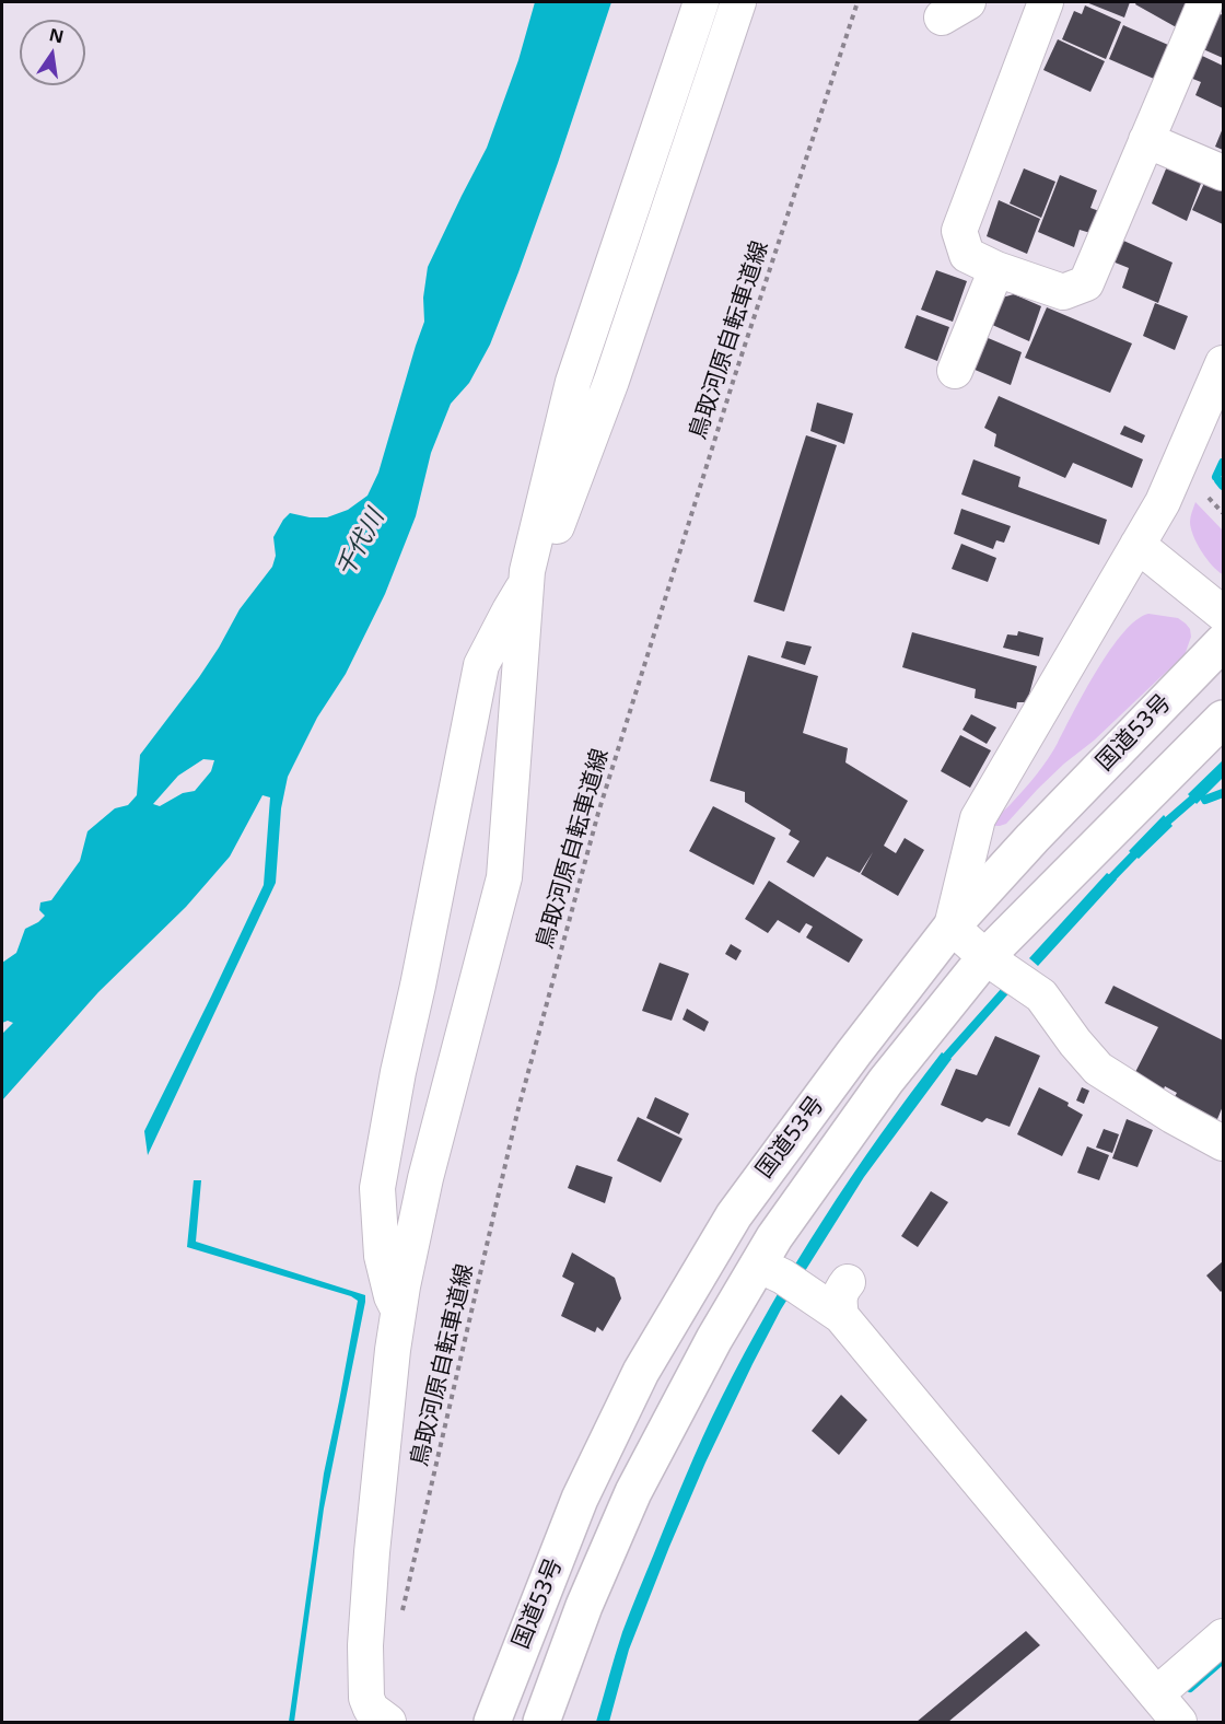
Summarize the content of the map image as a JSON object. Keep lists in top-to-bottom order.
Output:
{
  "streets": {
    "highway": ["国道53号"],
    "path": ["鳥取河原自転車道線"]
  },
  "water": ["千代川"],
  "north": "top"
}
